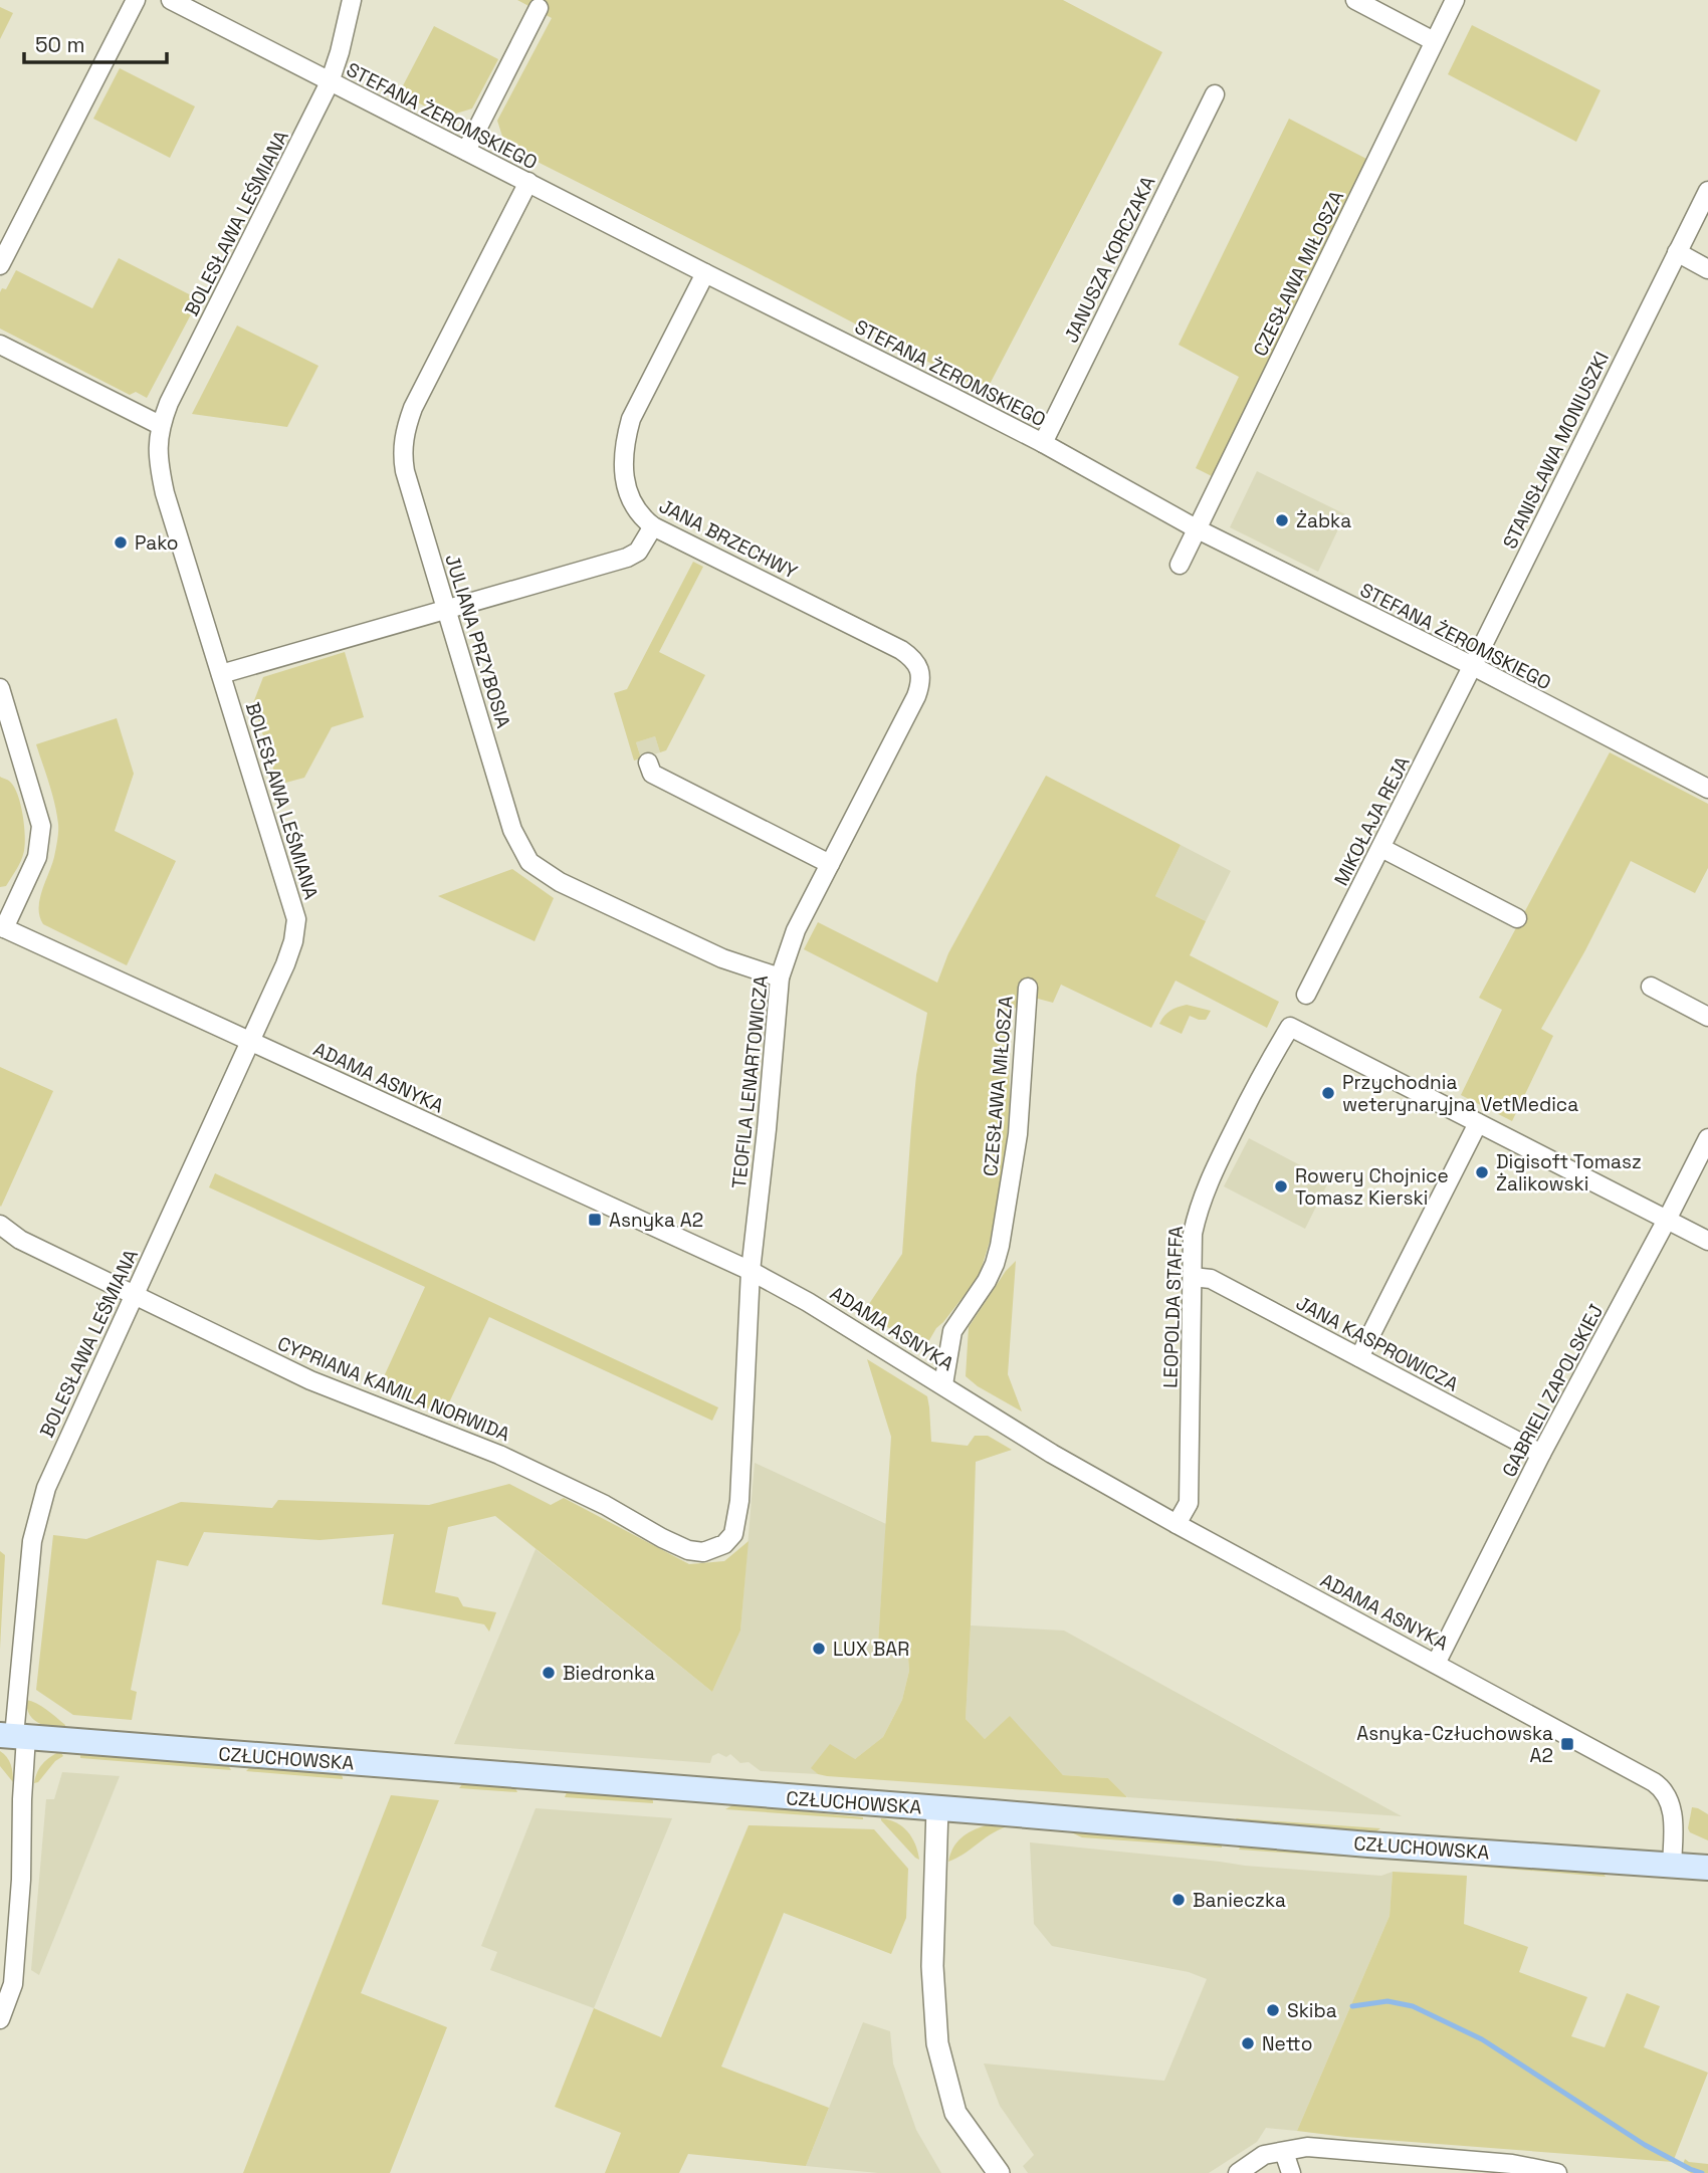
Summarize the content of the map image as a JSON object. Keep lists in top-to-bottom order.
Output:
{
  "streets": {
    "main road": ["CZŁUCHOWSKA"],
    "street": [
      "STEFANA ŻEROMSKIEGO",
      "BOLESŁAWA LEŚMIANA",
      "JANUSZA KORCZAKA",
      "CZESŁAWA MIŁOSZA",
      "STANISŁAWA MONIUSZKI",
      "JANA BRZECHWY",
      "JULIANA PRZYBOSIA",
      "MIKOŁAJA REJA",
      "ADAMA ASNYKA",
      "TEOFILA LENARTOWICZA",
      "LEOPOLDA STAFFA",
      "JANA KASPROWICZA",
      "CYPRIANA KAMILA NORWIDA",
      "GABRIELI ZAPOLSKIEJ"
    ]
  },
  "crossings": [
    ["STEFANA ŻEROMSKIEGO", "BOLESŁAWA LEŚMIANA"],
    ["STEFANA ŻEROMSKIEGO", "JANUSZA KORCZAKA"],
    ["STEFANA ŻEROMSKIEGO", "CZESŁAWA MIŁOSZA"],
    ["STEFANA ŻEROMSKIEGO", "STANISŁAWA MONIUSZKI"],
    ["STEFANA ŻEROMSKIEGO", "JANA BRZECHWY"],
    ["STEFANA ŻEROMSKIEGO", "JULIANA PRZYBOSIA"],
    ["STEFANA ŻEROMSKIEGO", "MIKOŁAJA REJA"],
    ["BOLESŁAWA LEŚMIANA", "ADAMA ASNYKA"],
    ["BOLESŁAWA LEŚMIANA", "CYPRIANA KAMILA NORWIDA"],
    ["BOLESŁAWA LEŚMIANA", "CZŁUCHOWSKA"],
    ["CZESŁAWA MIŁOSZA", "ADAMA ASNYKA"],
    ["STANISŁAWA MONIUSZKI", "MIKOŁAJA REJA"],
    ["JANA BRZECHWY", "TEOFILA LENARTOWICZA"],
    ["JULIANA PRZYBOSIA", "TEOFILA LENARTOWICZA"],
    ["ADAMA ASNYKA", "TEOFILA LENARTOWICZA"],
    ["ADAMA ASNYKA", "LEOPOLDA STAFFA"],
    ["ADAMA ASNYKA", "GABRIELI ZAPOLSKIEJ"],
    ["ADAMA ASNYKA", "CZŁUCHOWSKA"],
    ["TEOFILA LENARTOWICZA", "CYPRIANA KAMILA NORWIDA"],
    ["LEOPOLDA STAFFA", "JANA KASPROWICZA"],
    ["JANA KASPROWICZA", "GABRIELI ZAPOLSKIEJ"]
  ],
  "places": {
    "other": [
      "Żabka",
      "Pako",
      "Przychodnia weterynaryjna VetMedica",
      "Digisoft Tomasz Żalikowski",
      "Rowery Chojnice Tomasz Kierski",
      "LUX BAR",
      "Biedronka",
      "Banieczka",
      "Skiba",
      "Netto"
    ],
    "transit": ["Asnyka A2", "Asnyka-Człuchowska A2"]
  },
  "scale_bar": "50 m"
}
